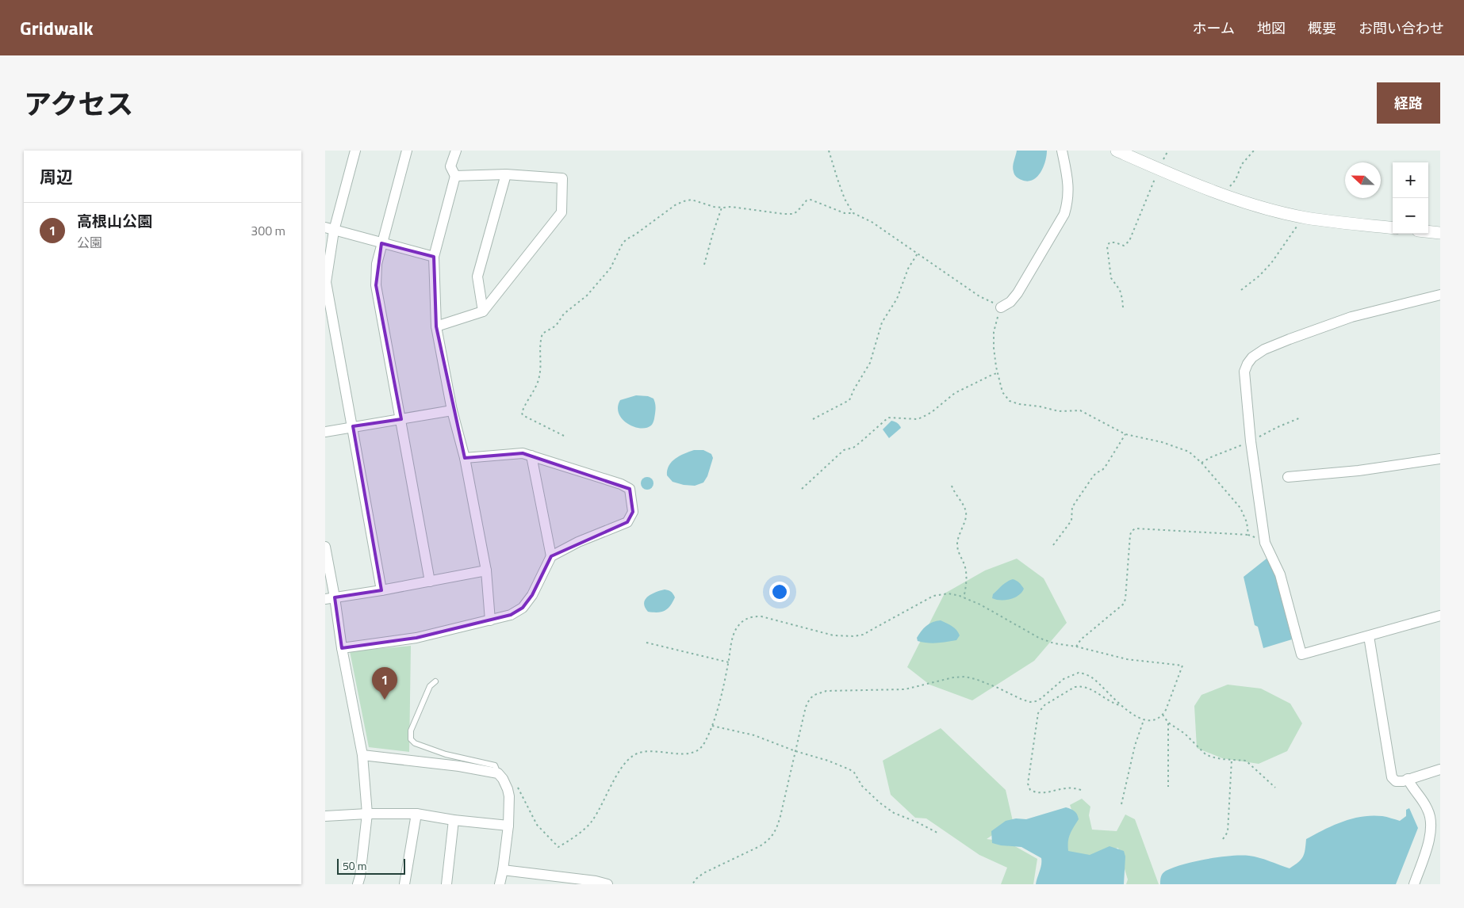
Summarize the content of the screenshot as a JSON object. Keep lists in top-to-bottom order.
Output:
{
  "scale_bar": "50 m",
  "north": "left",
  "page": {
    "header": "Gridwalk",
    "nav": [
      "ホーム",
      "地図",
      "概要",
      "お問い合わせ"
    ],
    "title": "アクセス",
    "buttons": "経路",
    "heading": "周辺",
    "map_buttons": ["+", "−"],
    "list": [
      {
        "mark": "1",
        "name": "高根山公園",
        "note": "公園",
        "value": "300 m"
      }
    ],
    "pins": "1",
    "scale": "50 m"
  }
}
